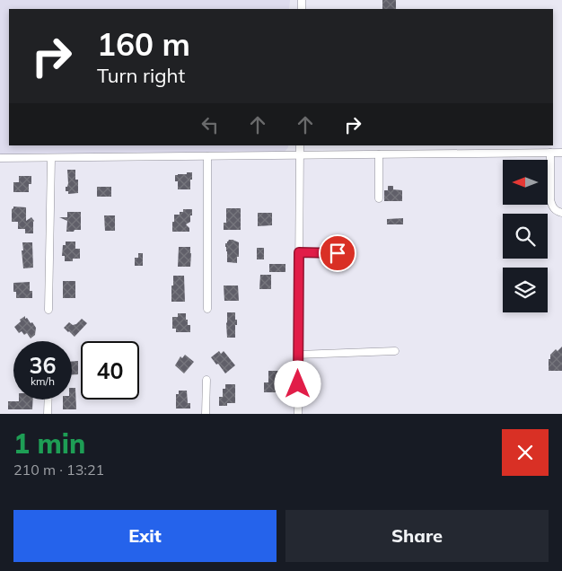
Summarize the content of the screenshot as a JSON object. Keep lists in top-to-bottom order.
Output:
{
  "north": "left",
  "page": {
    "turn": ["160 m", "Turn right"],
    "speed": "36 km/h",
    "limit": "40",
    "heading": ["1 min", "210 m · 13:21"],
    "buttons": ["Exit", "Share"]
  }
}
